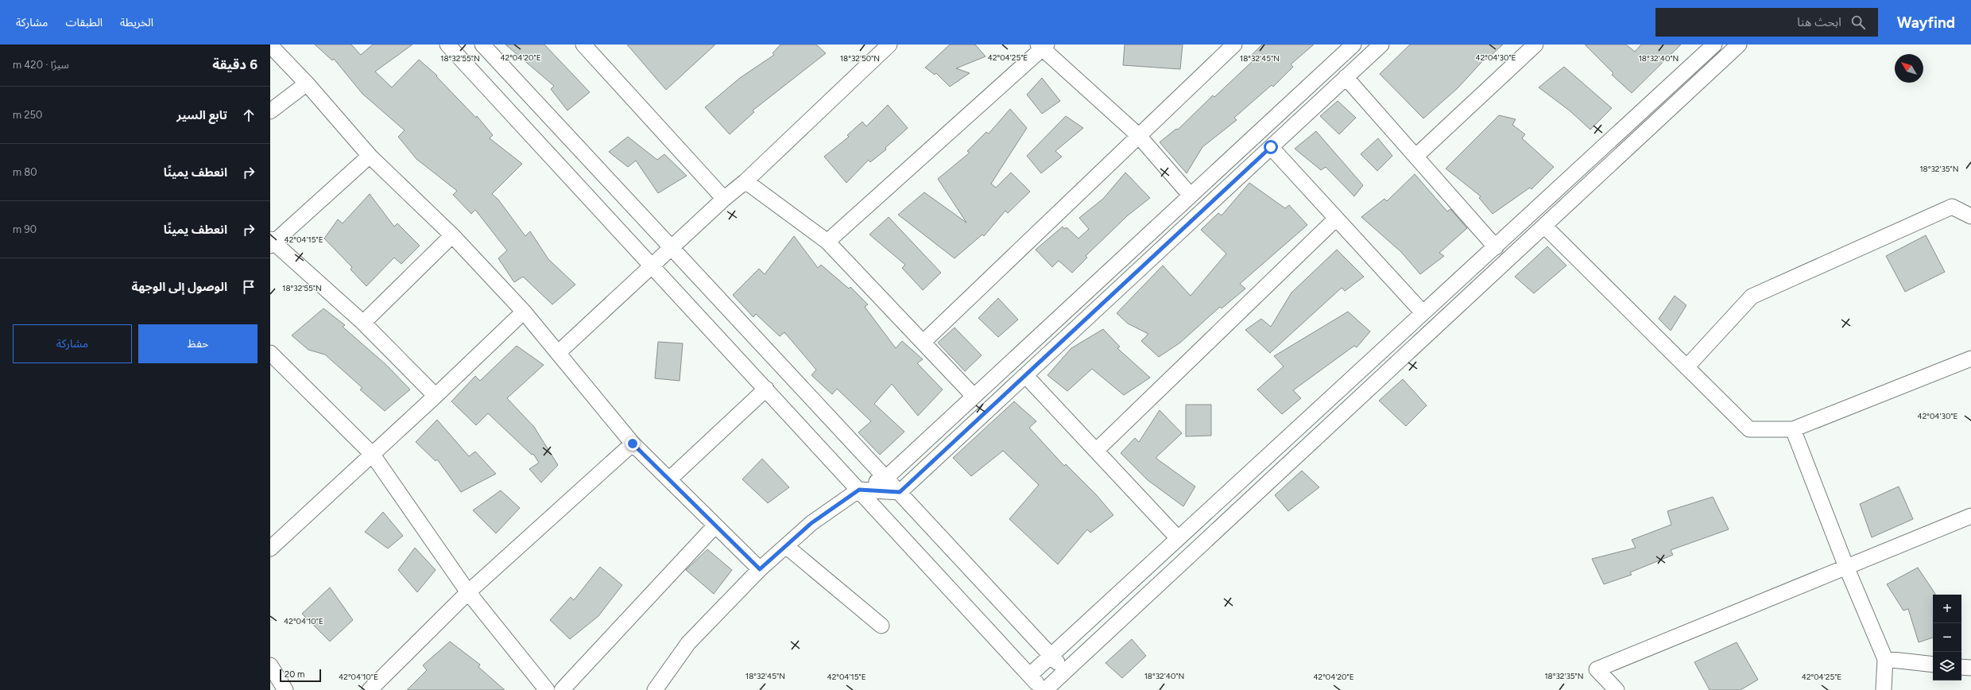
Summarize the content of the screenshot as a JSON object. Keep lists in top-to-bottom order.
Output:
{
  "scale_bar": "20 m",
  "north": "top left",
  "page": {
    "header": "Wayfind",
    "search": "ابحث هنا",
    "nav": ["الخريطة", "الطبقات", "مشاركة"],
    "heading": ["6 دقيقة", "سيرًا · 420 m"],
    "list": [
      ["تابع السير", "250 m"],
      ["انعطف يمينًا", "80 m"],
      ["انعطف يمينًا", "90 m"],
      "الوصول إلى الوجهة"
    ],
    "buttons": ["حفظ", "مشاركة"],
    "map_buttons": ["+", "−"],
    "scale": "20 m"
  },
  "coordinates": [
    "42°04'20\"E",
    "42°04'25\"E",
    "42°04'30\"E",
    "18°32'55\"N",
    "18°32'50\"N",
    "18°32'45\"N",
    "18°32'40\"N",
    "18°32'35\"N",
    "42°04'15\"E",
    "42°04'10\"E"
  ]
}
